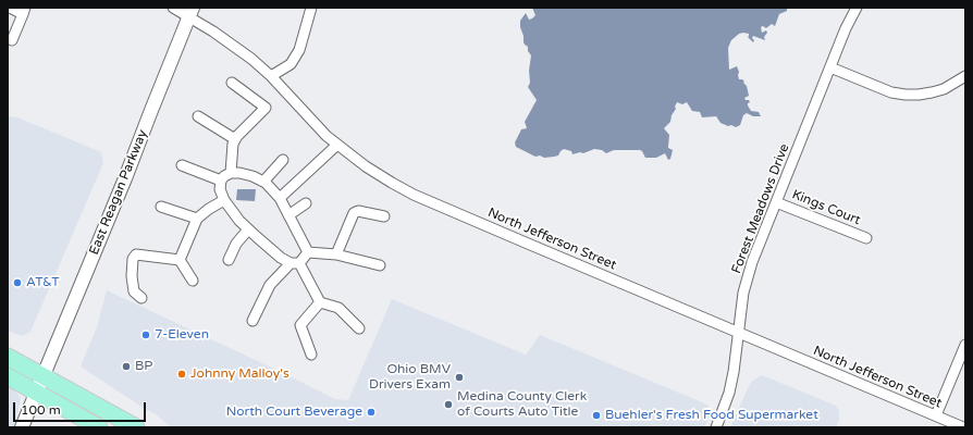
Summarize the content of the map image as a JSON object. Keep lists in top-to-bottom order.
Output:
{
  "streets": {
    "street": [
      "East Reagan Parkway",
      "Kings Court",
      "Forest Meadows Drive",
      "North Jefferson Street"
    ]
  },
  "crossings": [
    ["East Reagan Parkway", "North Jefferson Street"],
    ["Kings Court", "Forest Meadows Drive"],
    ["Forest Meadows Drive", "North Jefferson Street"]
  ],
  "places": [
    "AT&T",
    "7-Eleven",
    "BP",
    "Johnny Malloy's",
    "Ohio BMV Drivers Exam",
    "Medina County Clerk of Courts Auto Title",
    "North Court Beverage",
    "Buehler's Fresh Food Supermarket"
  ],
  "scale_bar": "100 m"
}
